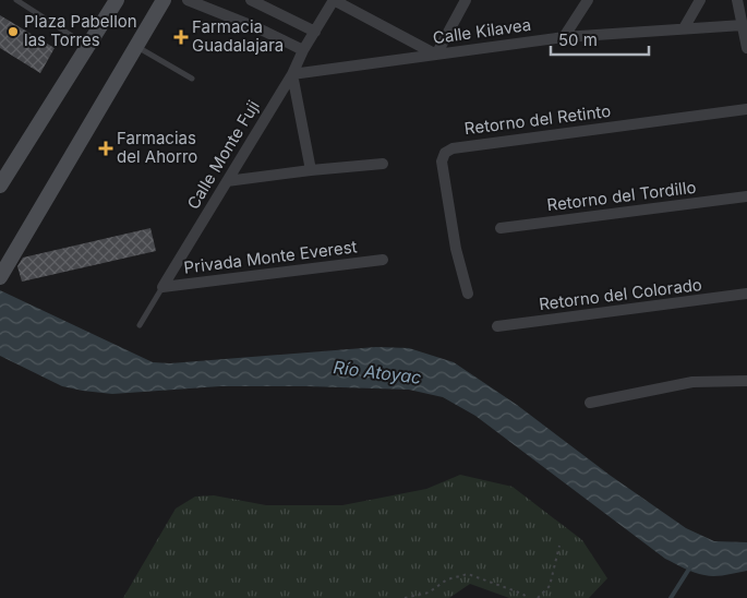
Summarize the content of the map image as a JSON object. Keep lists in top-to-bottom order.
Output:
{
  "streets": {
    "street": [
      "Calle Kilavea",
      "Retorno del Retinto",
      "Calle Monte Fuji",
      "Retorno del Tordillo",
      "Privada Monte Everest",
      "Retorno del Colorado"
    ]
  },
  "crossings": [
    ["Calle Kilavea", "Calle Monte Fuji"],
    ["Calle Monte Fuji", "Privada Monte Everest"]
  ],
  "water": ["Río Atoyac"],
  "places": {
    "other": ["Plaza Pabellon las Torres"],
    "health": ["Farmacia Guadalajara", "Farmacias del Ahorro"]
  },
  "scale_bar": "50 m"
}
